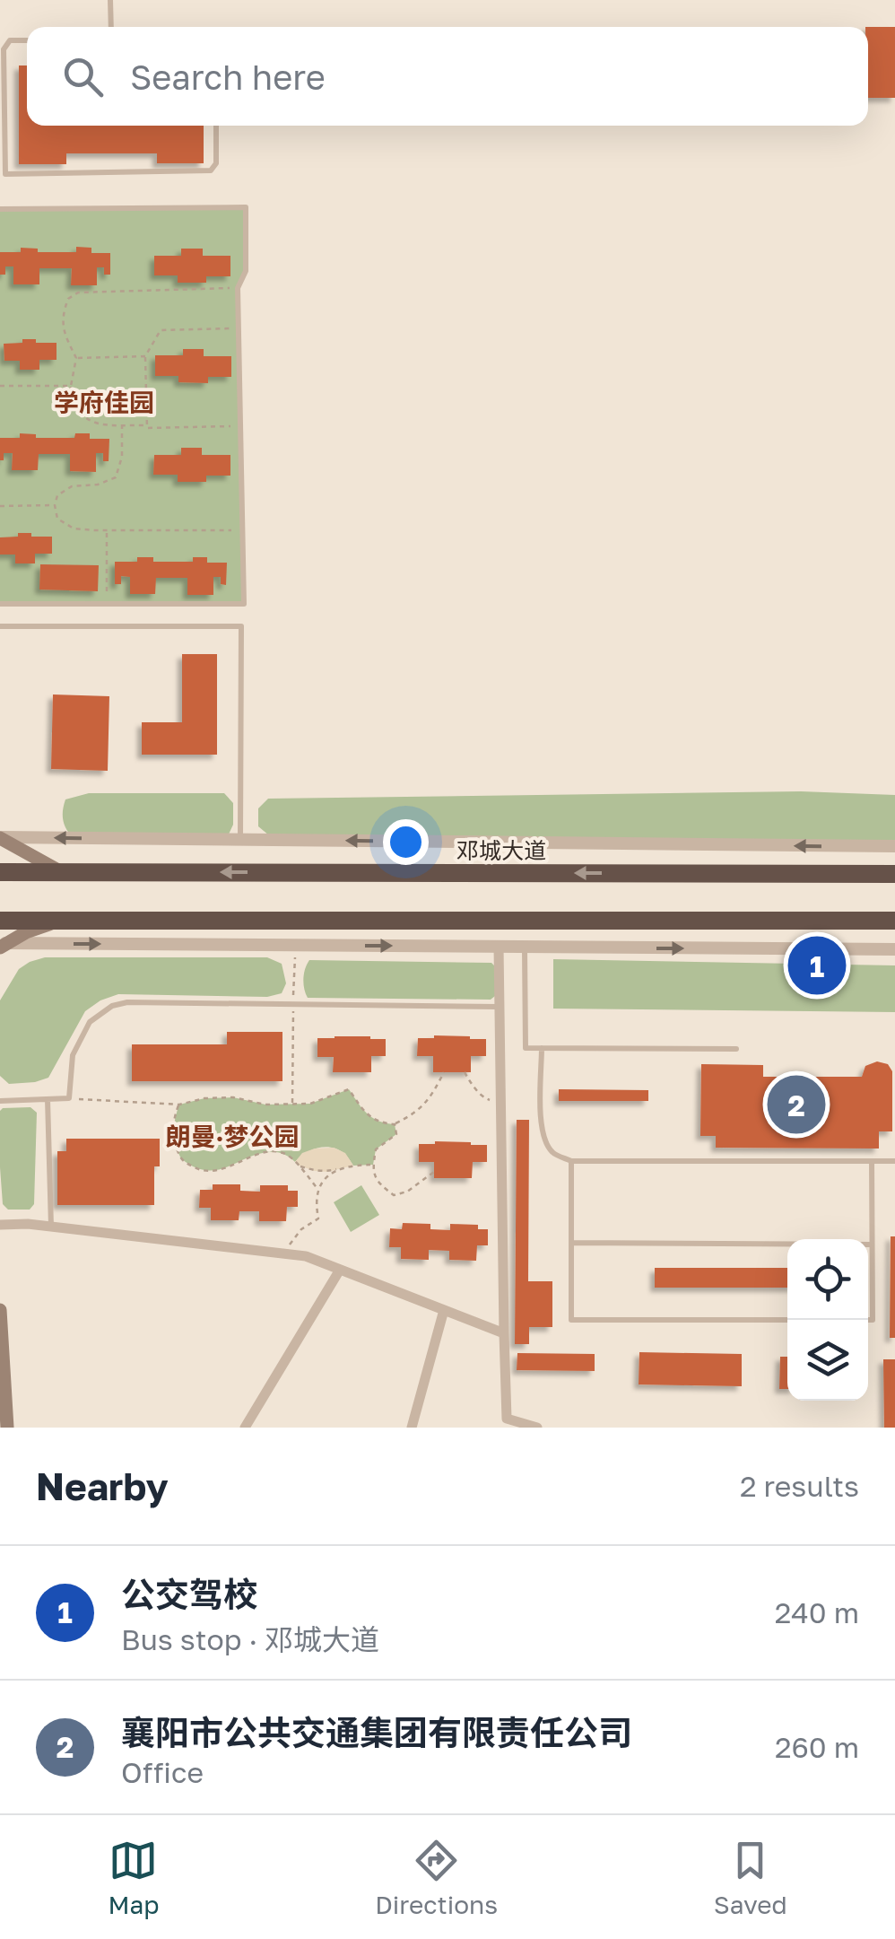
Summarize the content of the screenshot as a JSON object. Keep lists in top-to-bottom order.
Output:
{
  "streets": {
    "highway": ["邓城大道"]
  },
  "districts": ["学府佳园", "朗曼·梦公园"],
  "page": {
    "search": "Search here",
    "pins": ["1", "2"],
    "heading": ["Nearby", "2 results"],
    "list": [
      {
        "mark": "1",
        "name": "公交驾校",
        "note": "Bus stop · 邓城大道",
        "value": "240 m"
      },
      {
        "mark": "2",
        "name": "襄阳市公共交通集团有限责任公司",
        "note": "Office",
        "value": "260 m"
      }
    ],
    "nav": ["Map", "Directions", "Saved"]
  }
}
